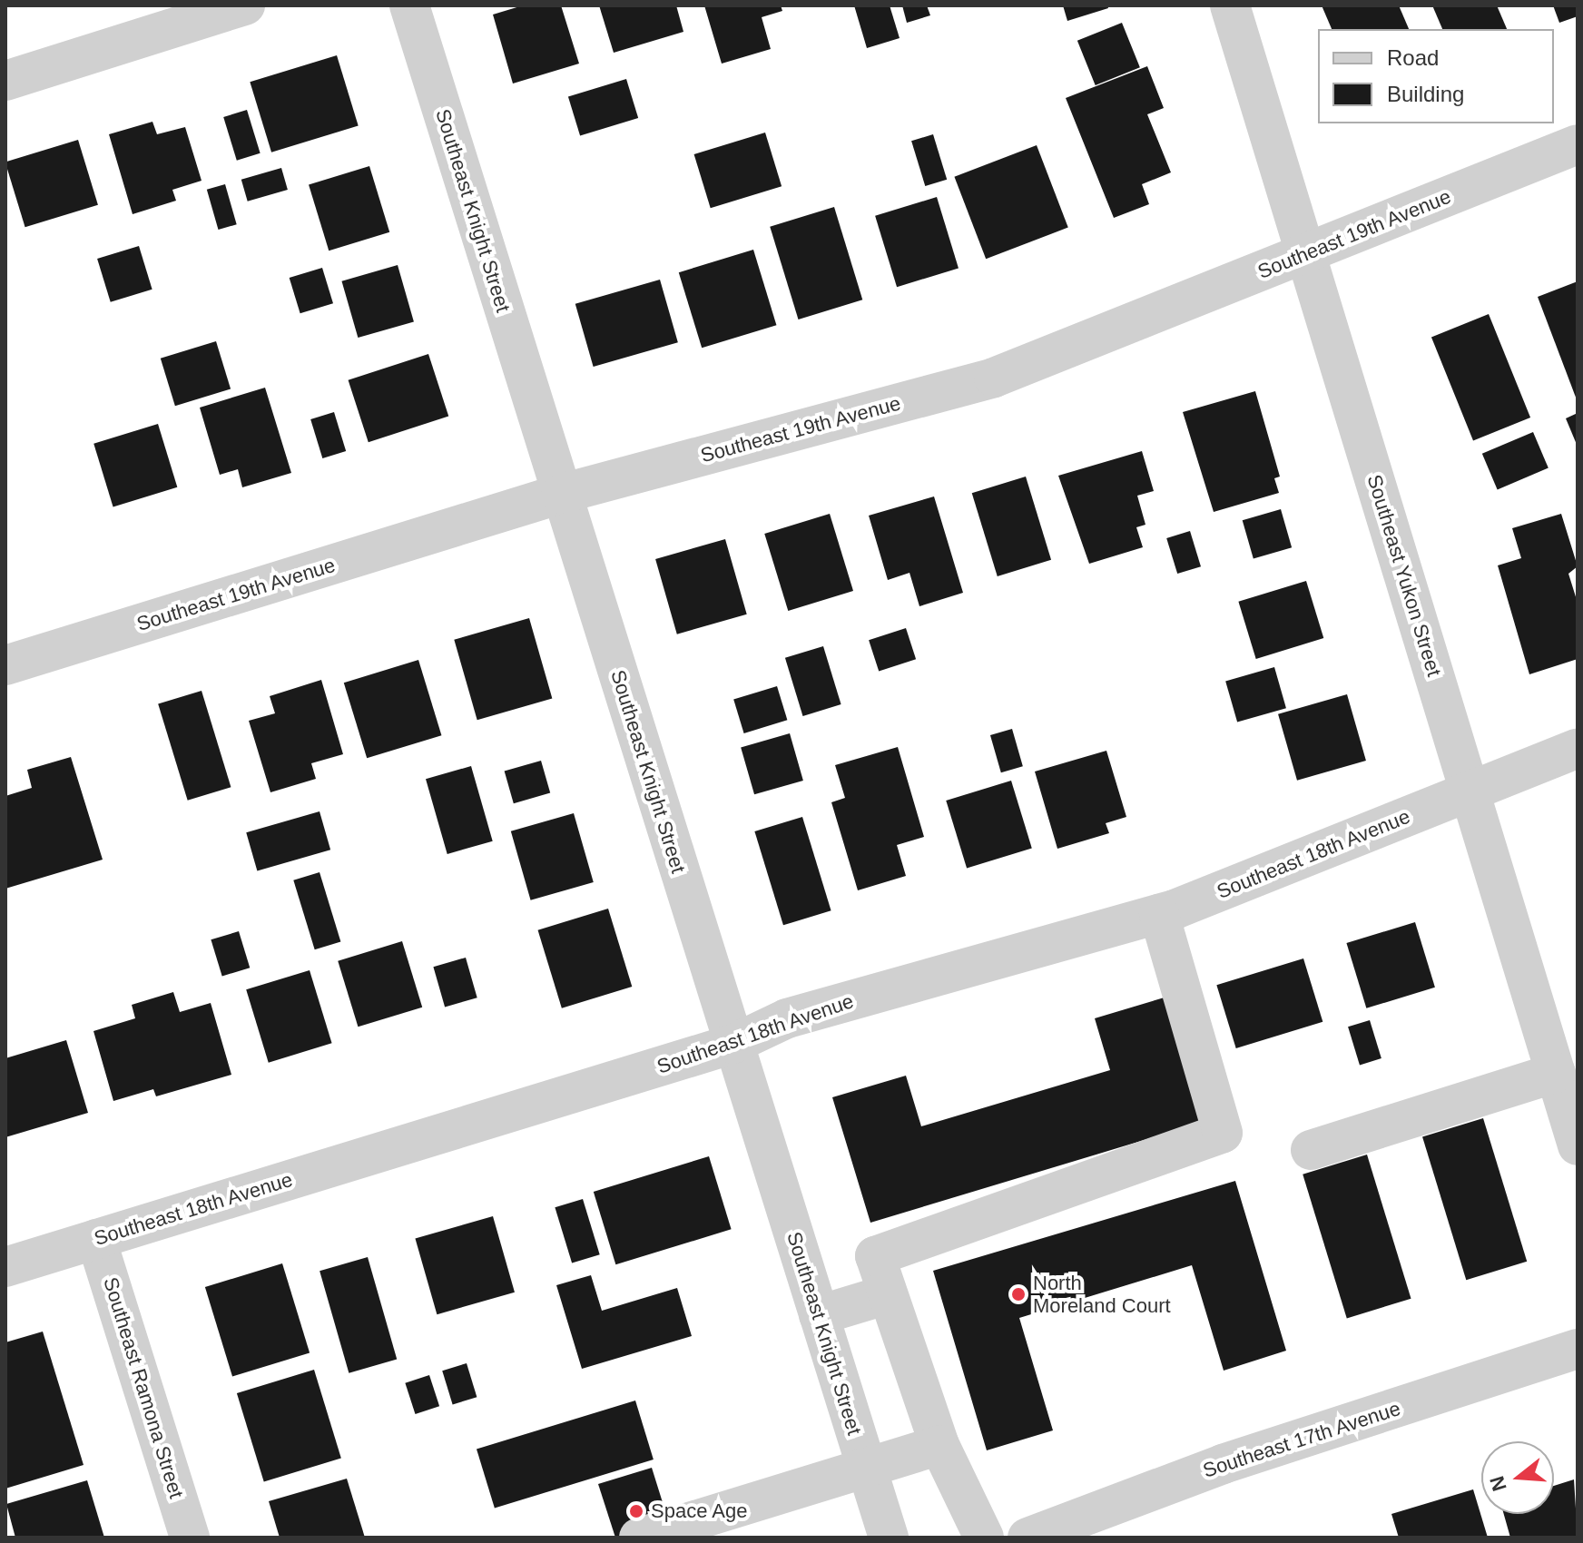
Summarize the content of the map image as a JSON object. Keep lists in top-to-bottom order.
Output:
{
  "streets": {
    "street": [
      "Southeast Knight Street",
      "Southeast 19th Avenue",
      "Southeast Yukon Street",
      "Southeast 18th Avenue",
      "Southeast Ramona Street",
      "Southeast 17th Avenue"
    ]
  },
  "crossings": [
    ["Southeast Knight Street", "Southeast 19th Avenue"],
    ["Southeast Knight Street", "Southeast 18th Avenue"],
    ["Southeast 19th Avenue", "Southeast Yukon Street"],
    ["Southeast Yukon Street", "Southeast 18th Avenue"],
    ["Southeast 18th Avenue", "Southeast Ramona Street"]
  ],
  "places": ["North Moreland Court", "Space Age"],
  "legend": ["Road", "Building"],
  "north": "left"
}
